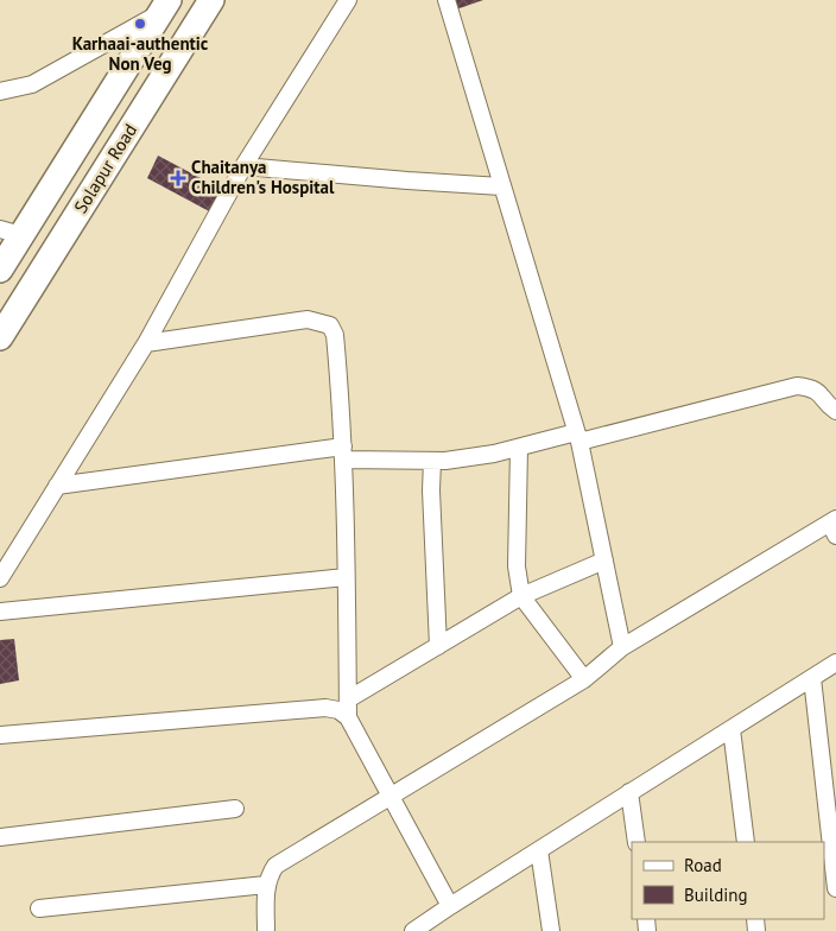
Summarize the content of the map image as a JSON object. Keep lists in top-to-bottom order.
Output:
{
  "streets": {
    "main road": ["Solapur Road"]
  },
  "places": {
    "other": ["Karhaai-authentic Non Veg"],
    "health": ["Chaitanya Children's Hospital"]
  },
  "legend": ["Road", "Building"]
}
